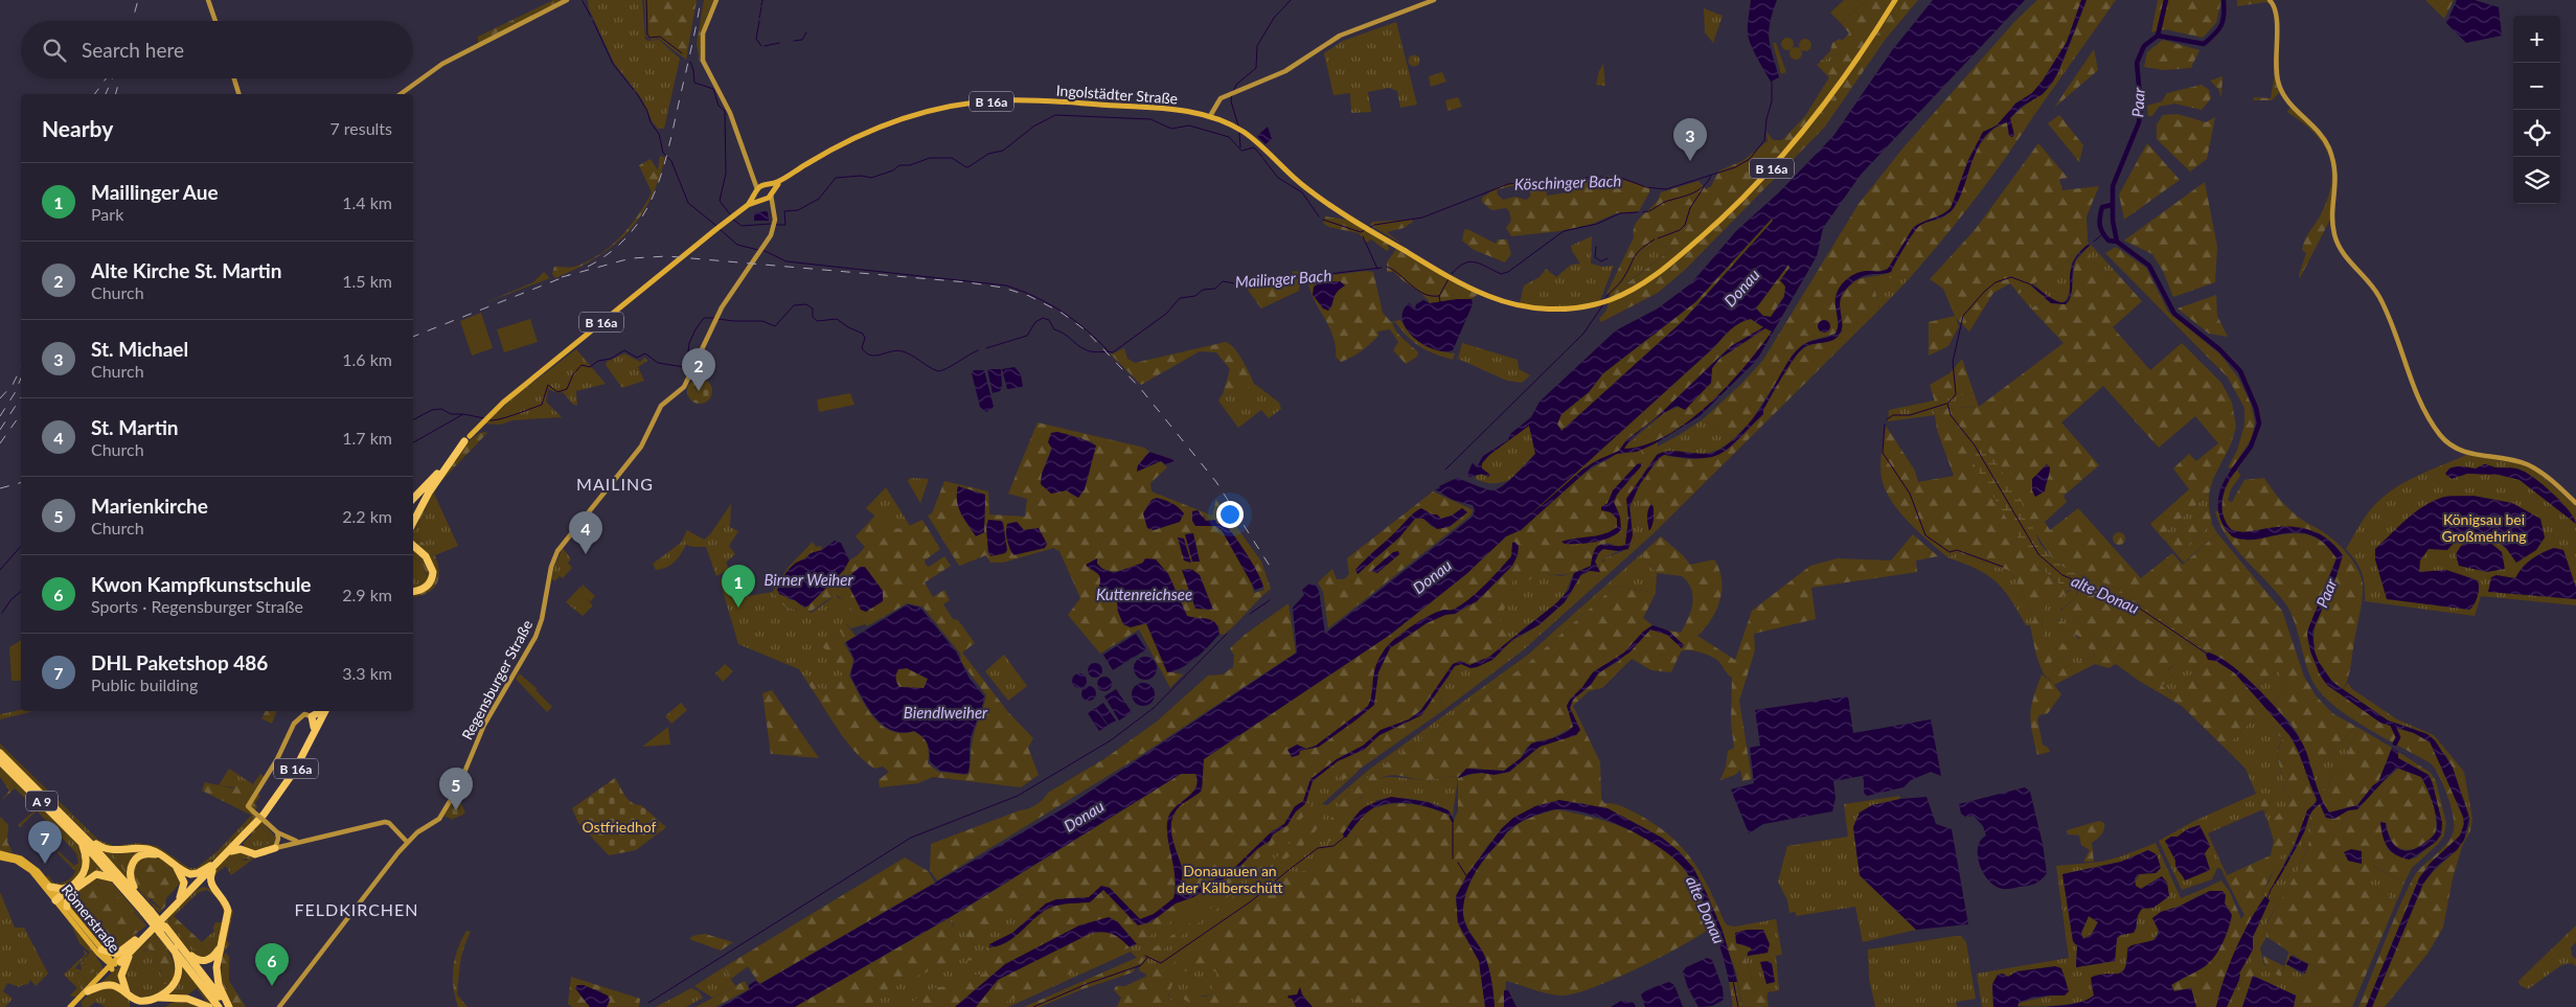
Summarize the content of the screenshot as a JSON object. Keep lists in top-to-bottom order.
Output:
{
  "streets": {
    "highway": ["B 16a", "A 9"],
    "main road": ["Ingolstädter Straße", "Römerstraße"],
    "street": ["Regensburger Straße"]
  },
  "crossings": [
    ["Ingolstädter Straße", "B 16a"],
    ["B 16a", "Regensburger Straße"],
    ["B 16a", "A 9"],
    ["B 16a", "Römerstraße"]
  ],
  "districts": ["MAILING", "FELDKIRCHEN"],
  "water": [
    "Paar",
    "Köschinger Bach",
    "Mailinger Bach",
    "Donau",
    "Birner Weiher",
    "Kuttenreichsee",
    "alte Donau",
    "Biendlweiher"
  ],
  "parks": ["Königsau bei Großmehring", "Ostfriedhof", "Donauauen an der Kälberschütt"],
  "page": {
    "map_buttons": ["+", "−"],
    "search": "Search here",
    "heading": ["Nearby", "7 results"],
    "pins": [
      "3",
      "2",
      "4",
      "1",
      "5",
      "7",
      "6"
    ],
    "list": [
      {
        "mark": "1",
        "name": "Maillinger Aue",
        "note": "Park",
        "value": "1.4 km"
      },
      {
        "mark": "2",
        "name": "Alte Kirche St. Martin",
        "note": "Church",
        "value": "1.5 km"
      },
      {
        "mark": "3",
        "name": "St. Michael",
        "note": "Church",
        "value": "1.6 km"
      },
      {
        "mark": "4",
        "name": "St. Martin",
        "note": "Church",
        "value": "1.7 km"
      },
      {
        "mark": "5",
        "name": "Marienkirche",
        "note": "Church",
        "value": "2.2 km"
      },
      {
        "mark": "6",
        "name": "Kwon Kampfkunstschule",
        "note": "Sports · Regensburger Straße",
        "value": "2.9 km"
      },
      {
        "mark": "7",
        "name": "DHL Paketshop 486",
        "note": "Public building",
        "value": "3.3 km"
      }
    ]
  }
}
